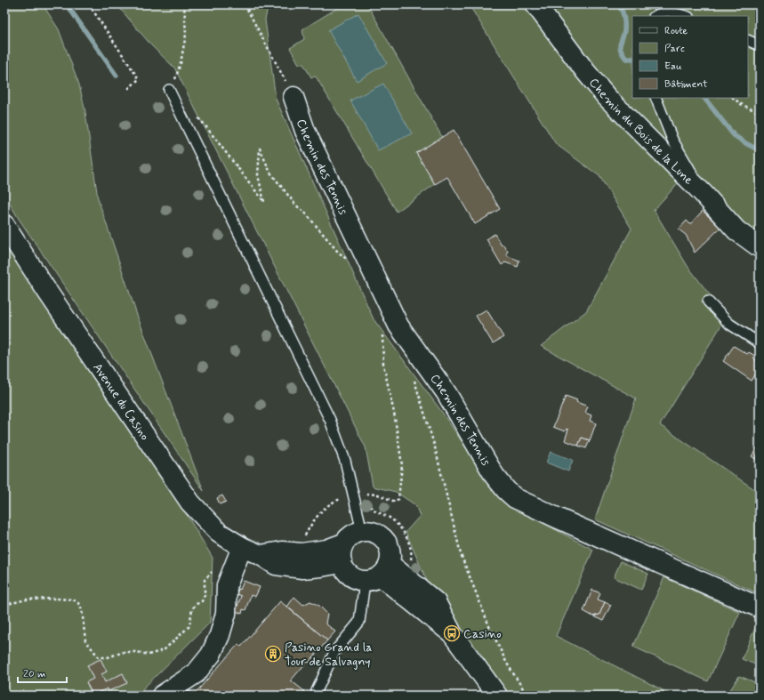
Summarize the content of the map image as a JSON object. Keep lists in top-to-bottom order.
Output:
{
  "streets": {
    "street": ["Chemin du Bois de la Lune", "Chemin des Tennis", "Avenue du Casino"]
  },
  "places": {
    "bus stop": ["Casino"],
    "building": ["Pasino Grand la Tour de Salvagny"]
  },
  "legend": [
    "Route",
    "Parc",
    "Eau",
    "Bâtiment"
  ],
  "scale_bar": "20 m"
}
